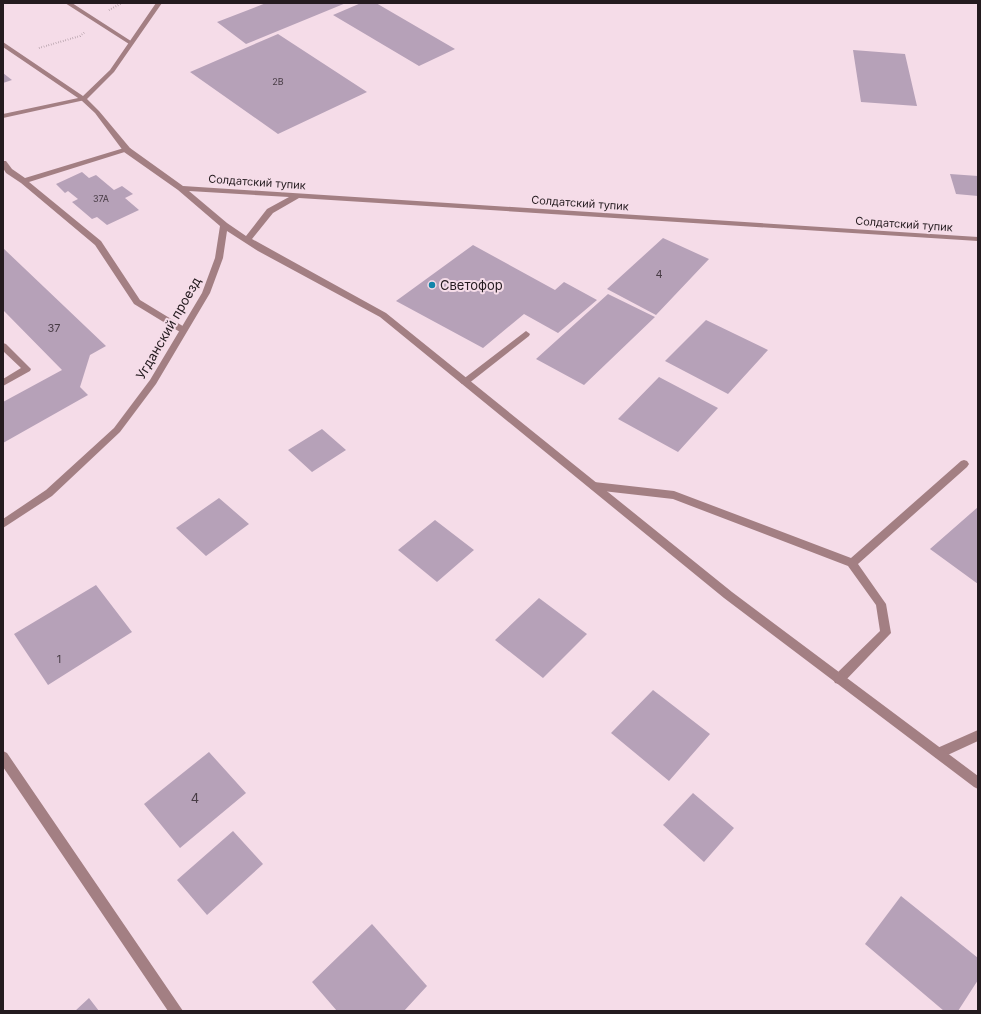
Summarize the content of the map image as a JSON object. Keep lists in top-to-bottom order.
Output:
{
  "streets": {
    "street": ["Солдатский тупик", "Угданский проезд"]
  },
  "places": ["Светофор"],
  "house_numbers": [
    "2В",
    "37А",
    "4",
    "37",
    "1",
    "4"
  ]
}
